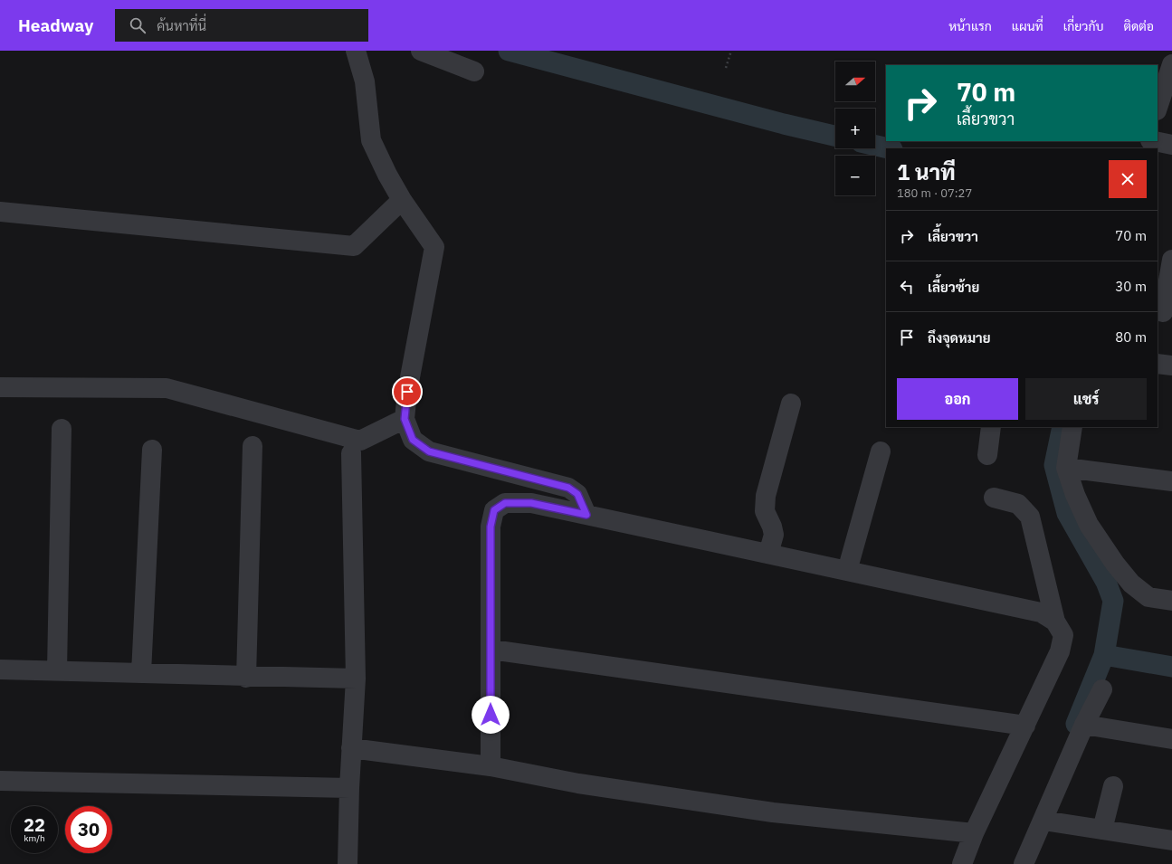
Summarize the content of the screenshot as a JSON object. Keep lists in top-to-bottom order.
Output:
{
  "north": "right",
  "page": {
    "header": "Headway",
    "search": "ค้นหาที่นี่",
    "nav": [
      "หน้าแรก",
      "แผนที่",
      "เกี่ยวกับ",
      "ติดต่อ"
    ],
    "map_buttons": ["+", "−"],
    "turn": ["70 m", "เลี้ยวขวา"],
    "heading": ["1 นาที", "180 m · 07:27"],
    "list": [
      {
        "name": "เลี้ยวขวา",
        "value": "70 m"
      },
      {
        "name": "เลี้ยวซ้าย",
        "value": "30 m"
      },
      {
        "name": "ถึงจุดหมาย",
        "value": "80 m"
      }
    ],
    "buttons": ["ออก", "แชร์"],
    "speed": "22 km/h",
    "limit": "30"
  }
}
